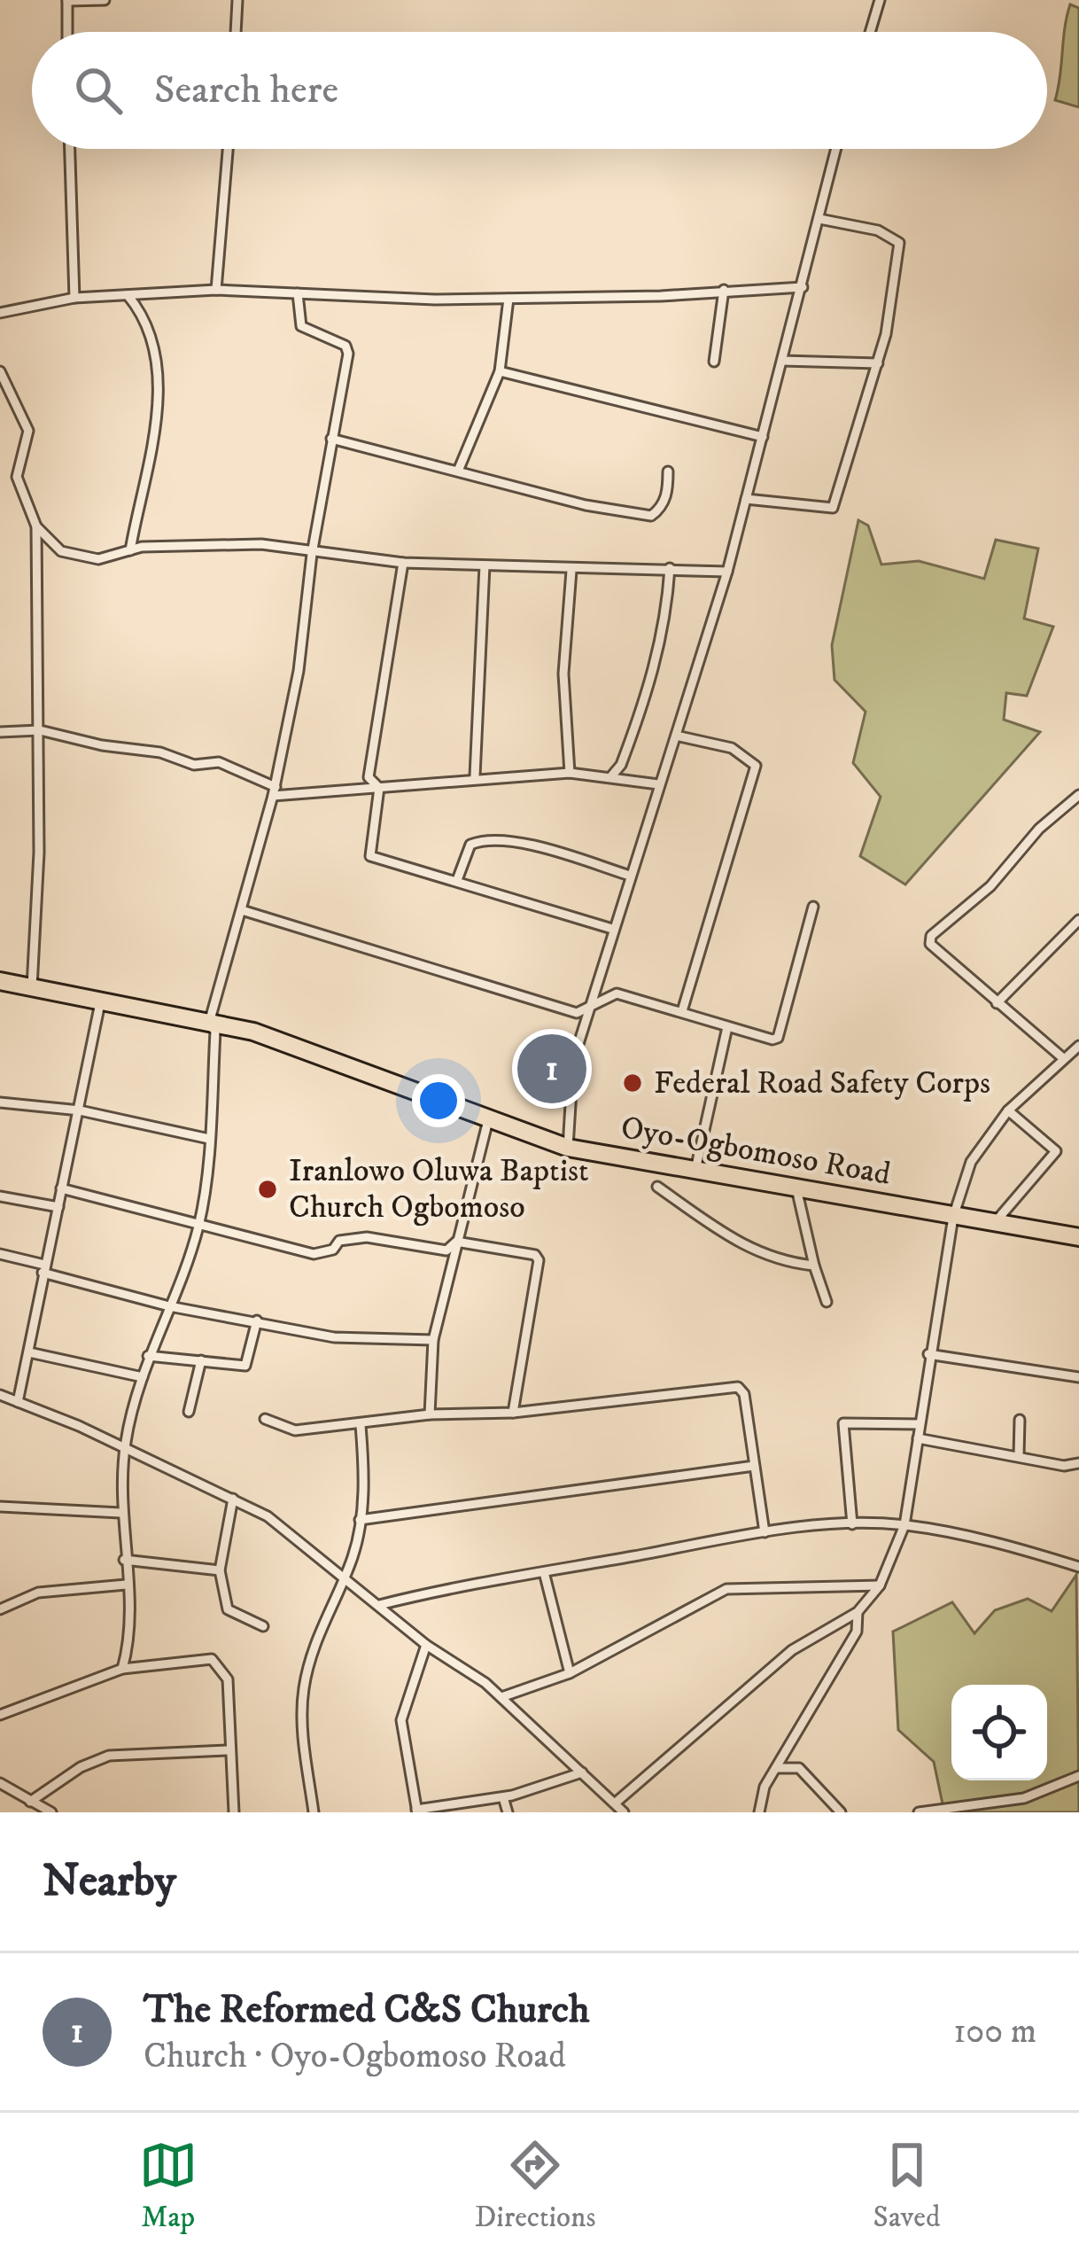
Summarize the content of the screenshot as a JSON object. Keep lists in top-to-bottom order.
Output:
{
  "streets": {
    "highway": ["Oyo-Ogbomoso Road"]
  },
  "places": ["Federal Road Safety Corps", "Iranlowo Oluwa Baptist Church Ogbomoso"],
  "page": {
    "search": "Search here",
    "pins": "1",
    "heading": "Nearby",
    "list": [
      {
        "mark": "1",
        "name": "The Reformed C&S Church",
        "note": "Church · Oyo-Ogbomoso Road",
        "value": "100 m"
      }
    ],
    "nav": ["Map", "Directions", "Saved"]
  }
}
